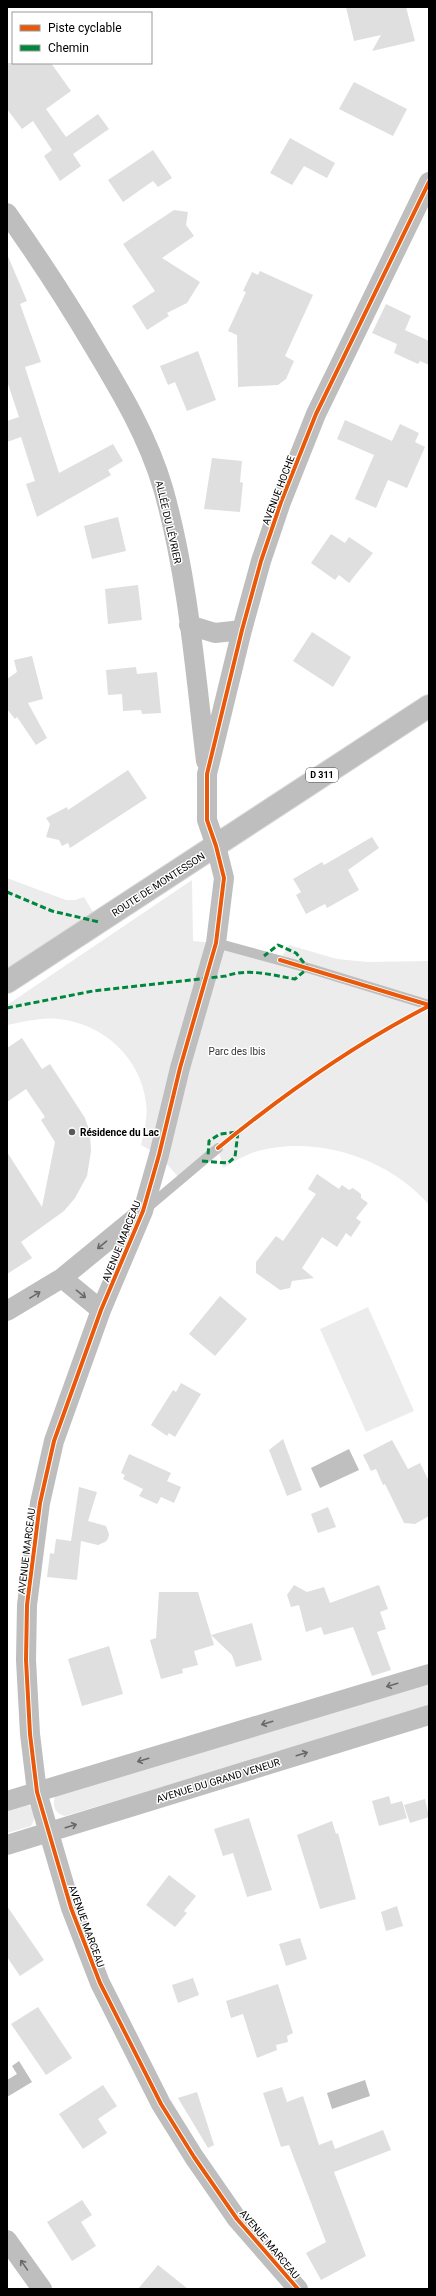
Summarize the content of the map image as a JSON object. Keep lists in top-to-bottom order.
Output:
{
  "streets": {
    "main road": ["D 311", "ROUTE DE MONTESSON"],
    "street": [
      "AVENUE HOCHE",
      "ALLÉE DU LÉVRIER",
      "AVENUE MARCEAU",
      "AVENUE DU GRAND VENEUR"
    ]
  },
  "crossings": [
    ["AVENUE HOCHE", "ALLÉE DU LÉVRIER"],
    ["AVENUE HOCHE", "ROUTE DE MONTESSON"],
    ["AVENUE HOCHE", "AVENUE MARCEAU"],
    ["ROUTE DE MONTESSON", "AVENUE MARCEAU"],
    ["AVENUE MARCEAU", "AVENUE DU GRAND VENEUR"]
  ],
  "parks": ["Parc des Ibis"],
  "places": ["Résidence du Lac"],
  "legend": ["Piste cyclable", "Chemin"]
}
